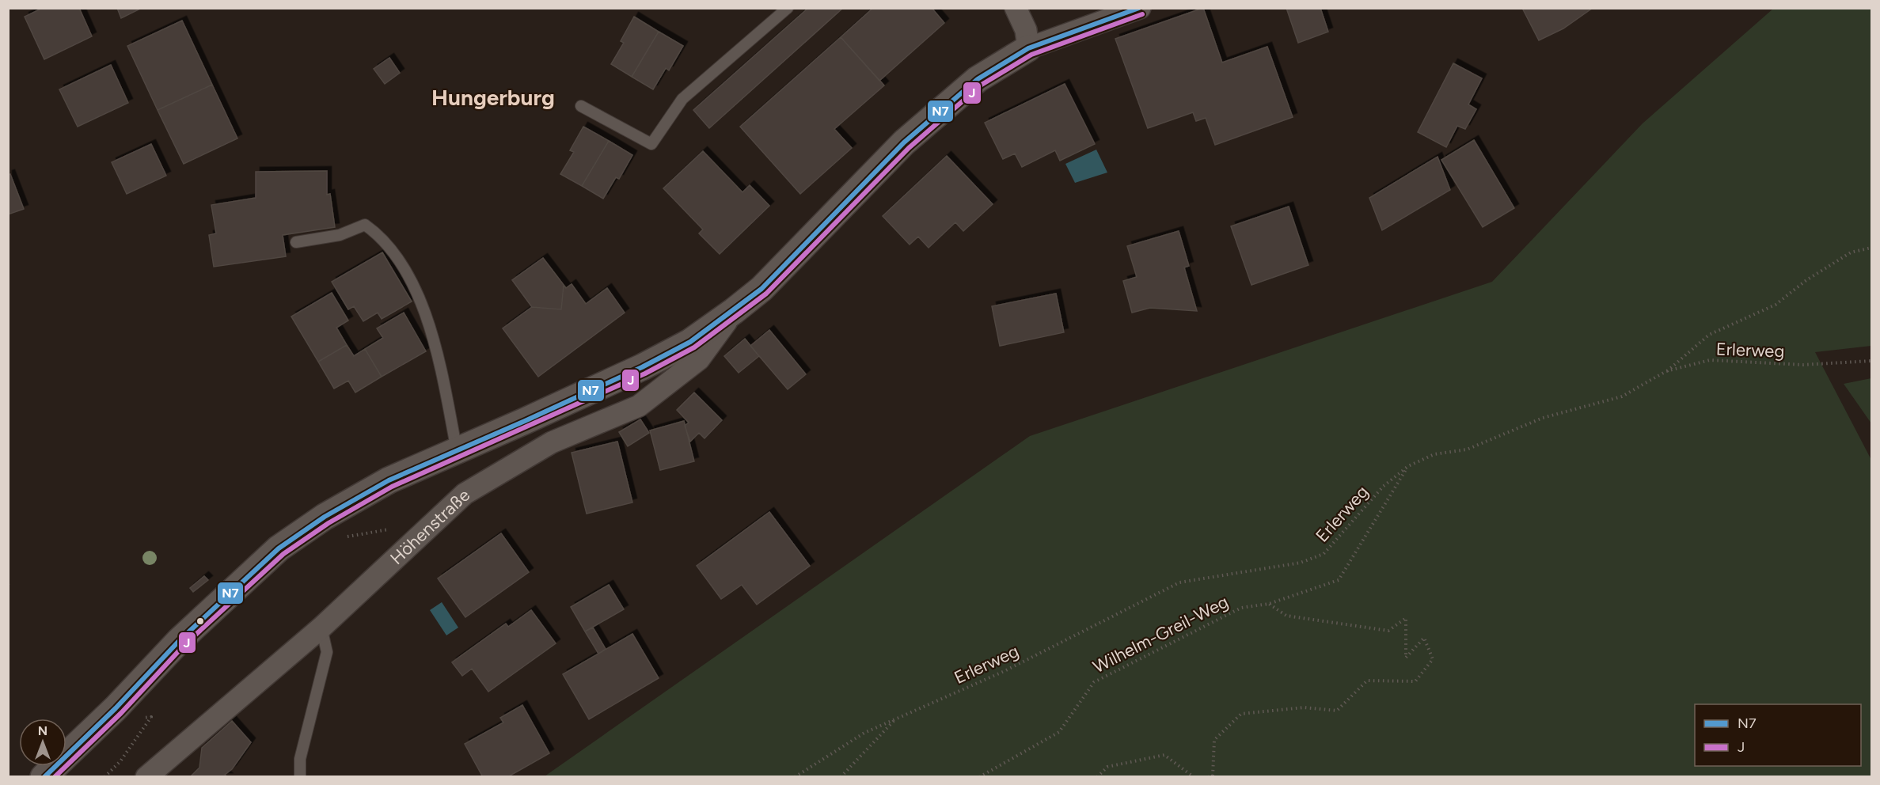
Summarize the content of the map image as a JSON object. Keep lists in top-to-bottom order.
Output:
{
  "streets": {
    "street": ["Höhenstraße"],
    "path": ["Erlerweg", "Wilhelm-Greil-Weg"]
  },
  "crossings": [
    ["Erlerweg", "Wilhelm-Greil-Weg"]
  ],
  "districts": ["Hungerburg"],
  "lines": ["transit line N7", "transit line J"],
  "legend": ["N7", "J"],
  "north": "top"
}
